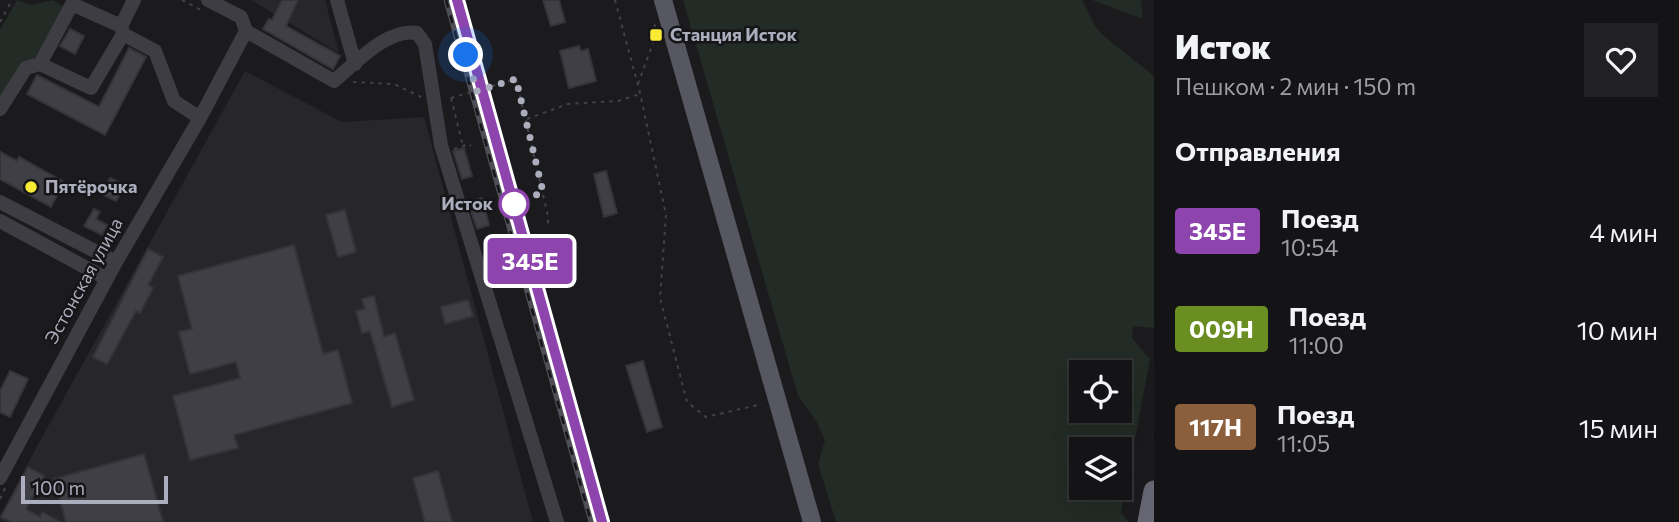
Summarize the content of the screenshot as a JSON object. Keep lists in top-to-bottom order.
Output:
{
  "streets": {
    "street": ["Эстонская улица"]
  },
  "places": {
    "transit": ["Станция Исток"],
    "other": ["Пятёрочка", "Исток"]
  },
  "scale_bar": "100 m",
  "page": {
    "on_map": "345Е",
    "heading": [
      ["Исток", "Пешком · 2 мин · 150 m"],
      "Отправления"
    ],
    "list": [
      {
        "mark": "345Е",
        "name": "Поезд",
        "note": "10:54",
        "value": "4 мин"
      },
      {
        "mark": "009Н",
        "name": "Поезд",
        "note": "11:00",
        "value": "10 мин"
      },
      {
        "mark": "117Н",
        "name": "Поезд",
        "note": "11:05",
        "value": "15 мин"
      }
    ],
    "scale": "100 m"
  }
}
